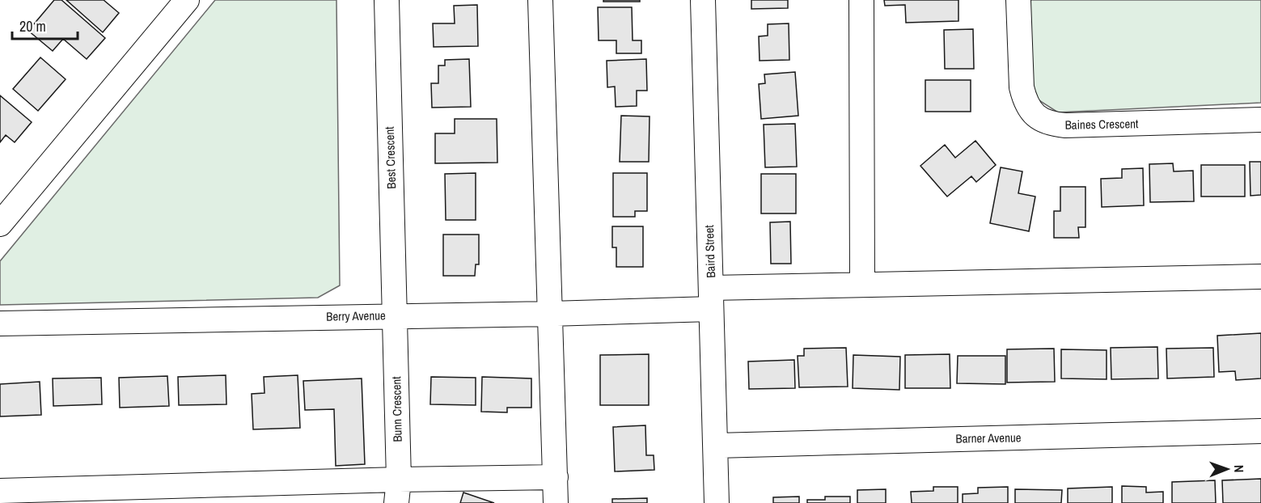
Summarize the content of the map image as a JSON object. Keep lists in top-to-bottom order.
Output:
{
  "streets": {
    "street": [
      "Baines Crescent",
      "Best Crescent",
      "Baird Street",
      "Berry Avenue",
      "Bunn Crescent",
      "Barner Avenue"
    ]
  },
  "crossings": [
    ["Best Crescent", "Berry Avenue"],
    ["Best Crescent", "Bunn Crescent"],
    ["Baird Street", "Berry Avenue"],
    ["Baird Street", "Barner Avenue"],
    ["Berry Avenue", "Bunn Crescent"]
  ],
  "scale_bar": "20 m",
  "north": "right"
}
